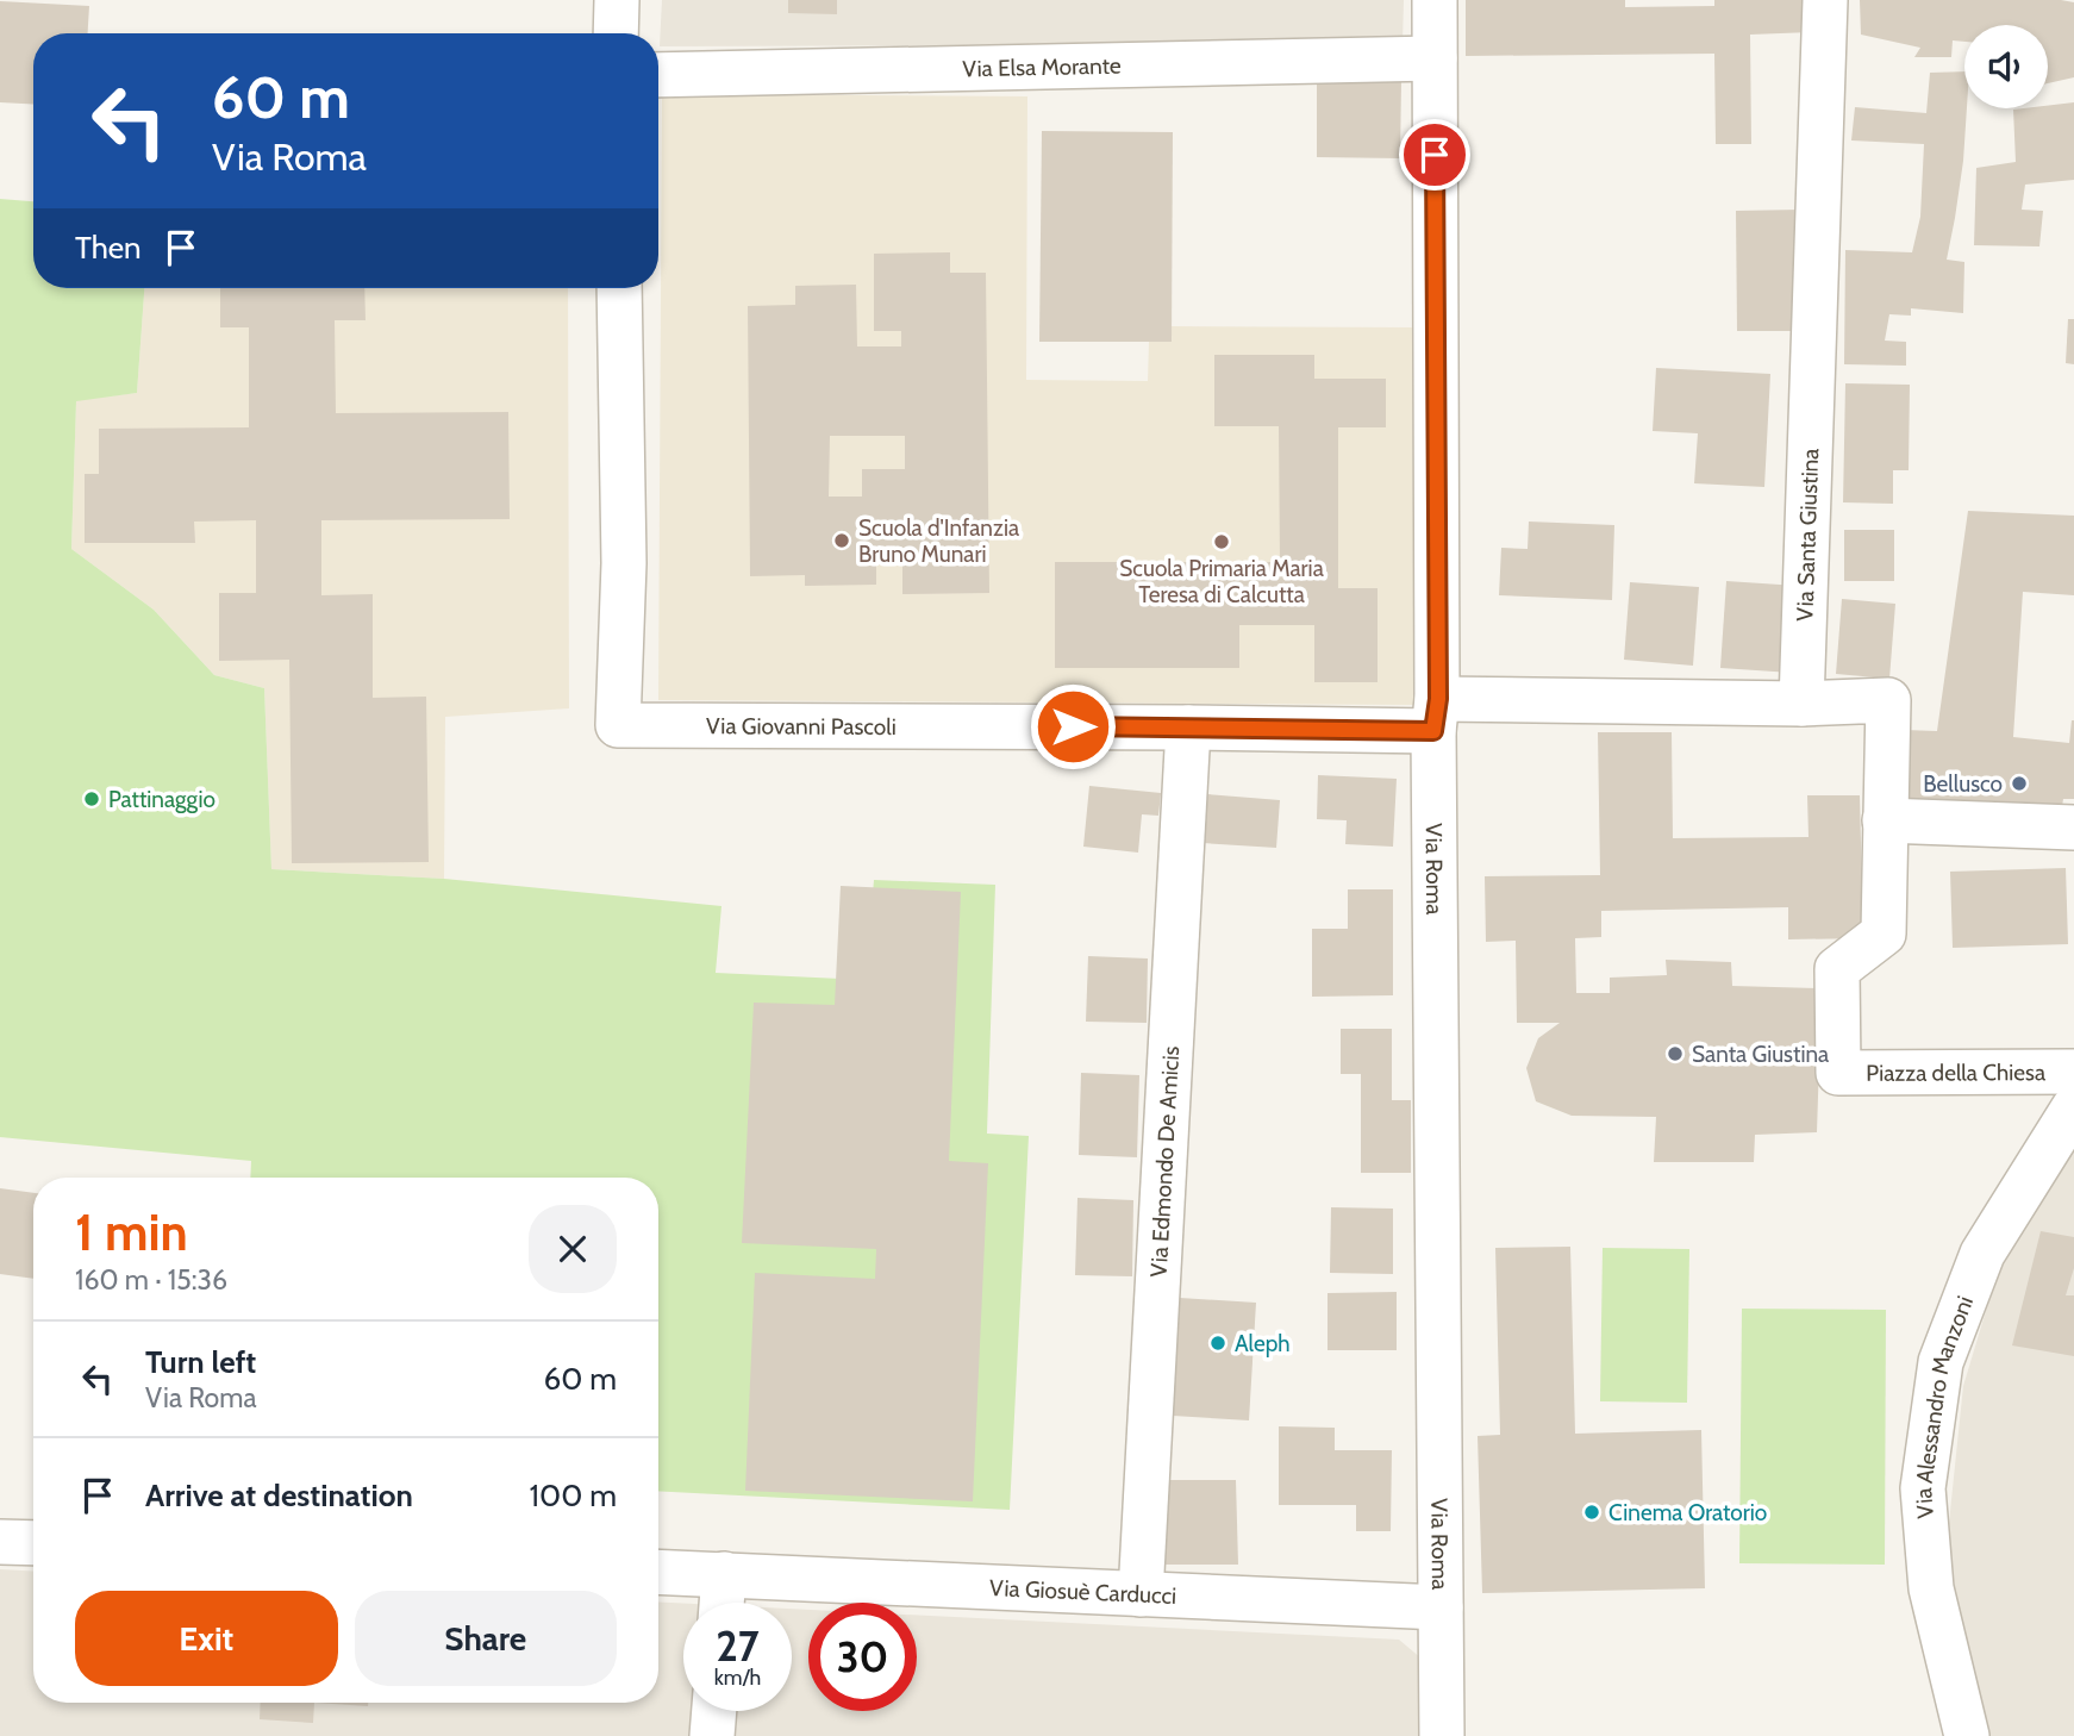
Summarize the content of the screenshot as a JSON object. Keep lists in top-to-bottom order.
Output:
{
  "streets": {
    "street": [
      "Via Elsa Morante",
      "Via Santa Giustina",
      "Via Giovanni Pascoli",
      "Via Roma",
      "Piazza della Chiesa",
      "Via Edmondo De Amicis",
      "Via Alessandro Manzoni",
      "Via Giosuè Carducci"
    ]
  },
  "crossings": [
    ["Via Elsa Morante", "Via Roma"],
    ["Via Giovanni Pascoli", "Via Roma"],
    ["Via Giovanni Pascoli", "Via Edmondo De Amicis"],
    ["Via Roma", "Via Giosuè Carducci"],
    ["Via Edmondo De Amicis", "Via Giosuè Carducci"]
  ],
  "places": [
    "Scuola d'Infanzia Bruno Munari",
    "Scuola Primaria Maria Teresa di Calcutta",
    "Bellusco",
    "Pattinaggio",
    "Santa Giustina",
    "Aleph",
    "Cinema Oratorio"
  ],
  "page": {
    "turn": ["60 m", "Via Roma"],
    "then": "Then",
    "heading": ["1 min", "160 m · 15:36"],
    "list": [
      {
        "name": "Turn left",
        "note": "Via Roma",
        "value": "60 m"
      },
      {
        "name": "Arrive at destination",
        "value": "100 m"
      }
    ],
    "buttons": ["Exit", "Share"],
    "speed": "27 km/h",
    "limit": "30"
  }
}
